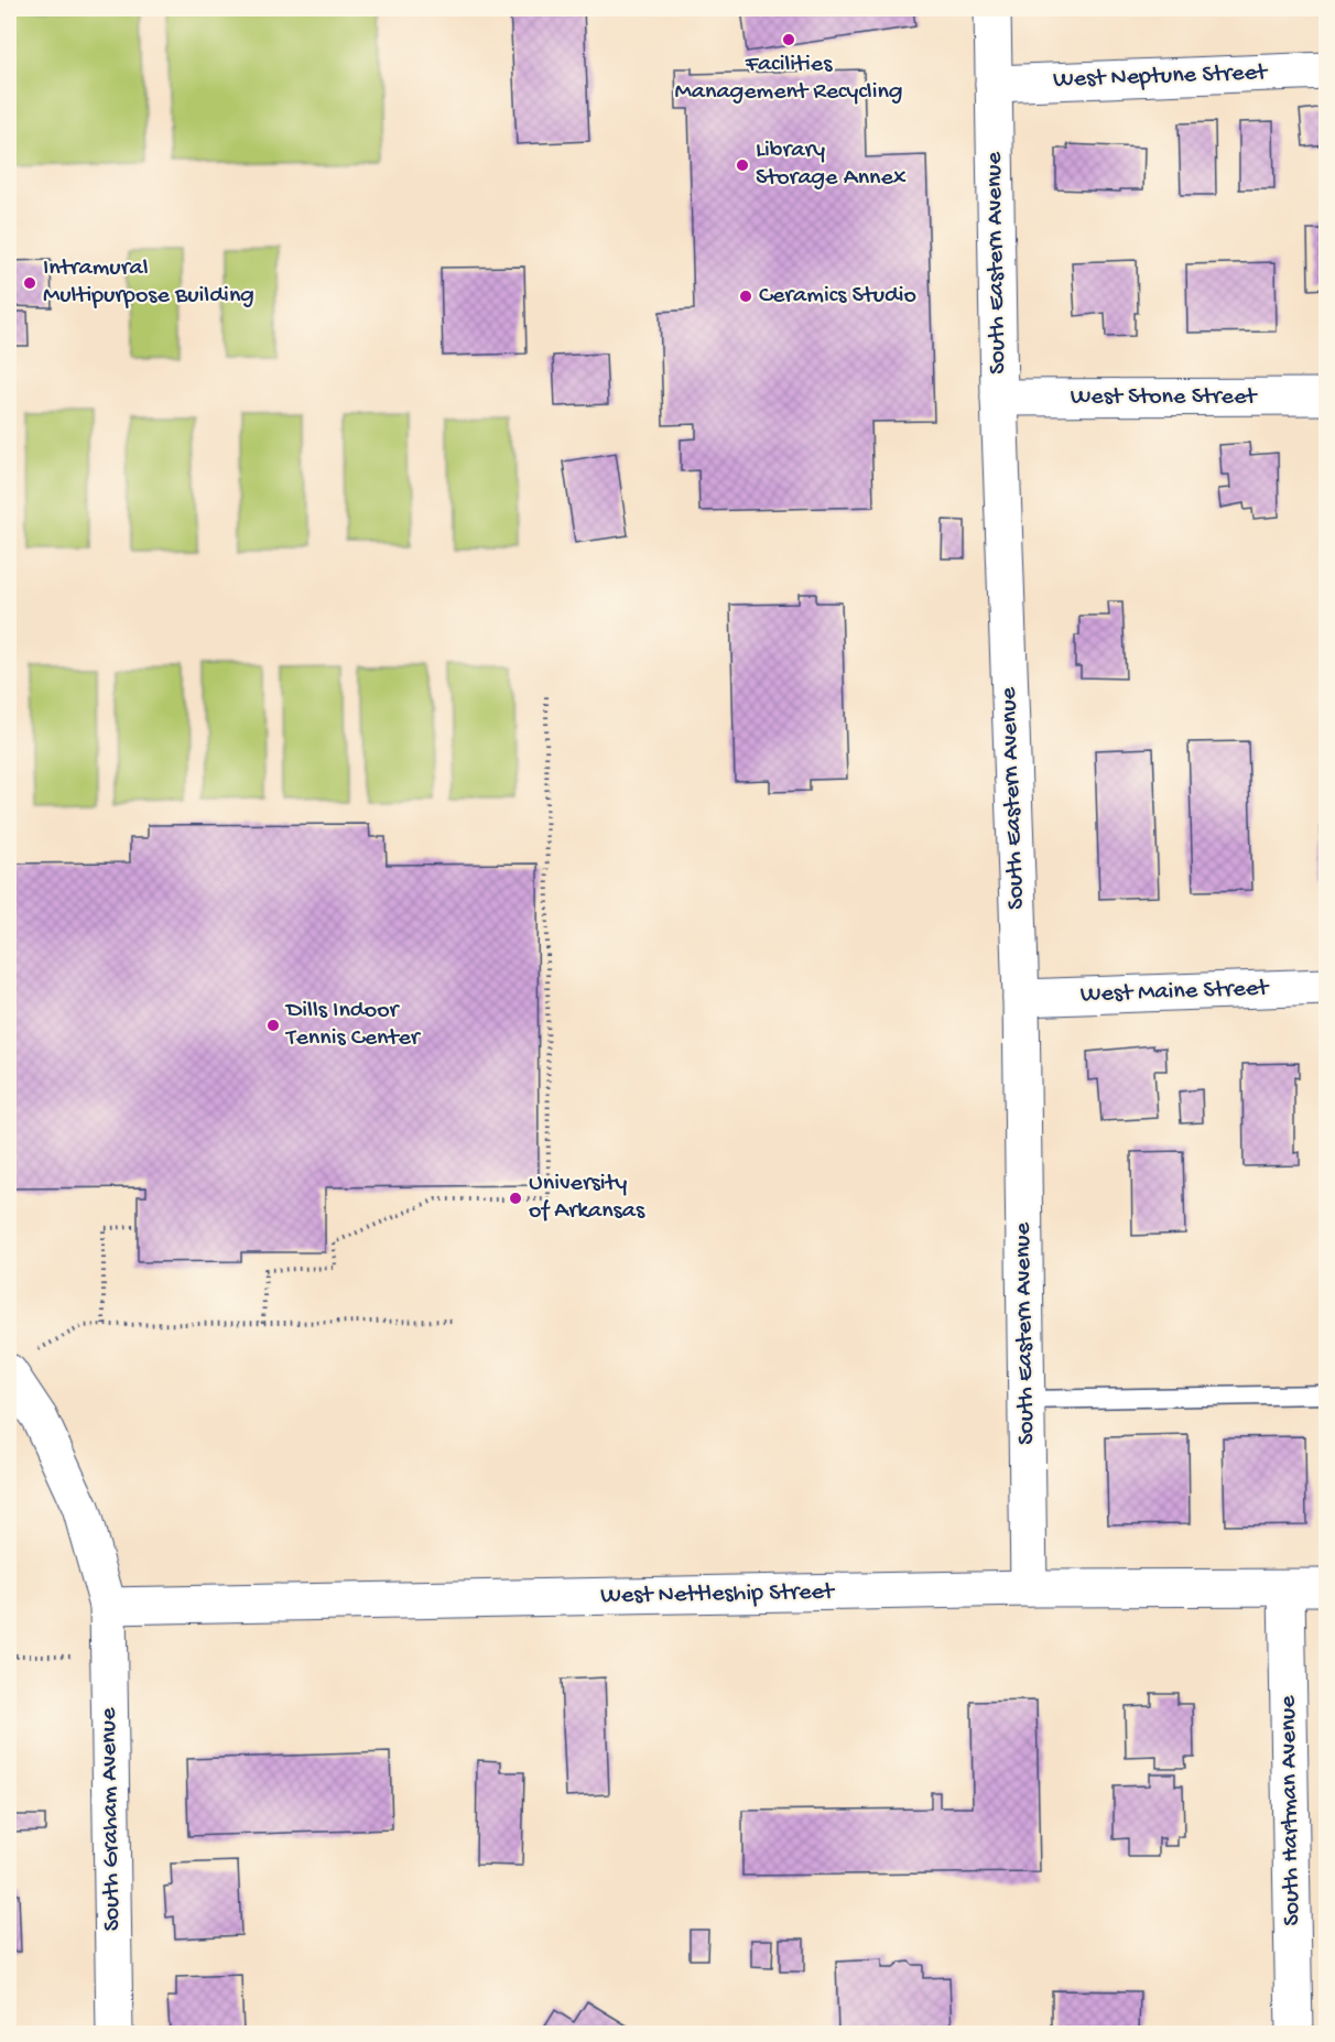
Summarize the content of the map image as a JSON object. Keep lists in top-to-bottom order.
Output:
{
  "streets": {
    "street": [
      "West Neptune Street",
      "South Eastern Avenue",
      "West Stone Street",
      "West Maine Street",
      "West Nettleship Street",
      "South Hartman Avenue",
      "South Graham Avenue"
    ]
  },
  "crossings": [
    ["West Neptune Street", "South Eastern Avenue"],
    ["South Eastern Avenue", "West Stone Street"],
    ["South Eastern Avenue", "West Maine Street"],
    ["South Eastern Avenue", "West Nettleship Street"],
    ["West Nettleship Street", "South Hartman Avenue"],
    ["West Nettleship Street", "South Graham Avenue"]
  ],
  "places": [
    "Facilities Management Recycling",
    "Library Storage Annex",
    "Intramural Multipurpose Building",
    "Ceramics Studio",
    "Dills Indoor Tennis Center",
    "University of Arkansas"
  ]
}
